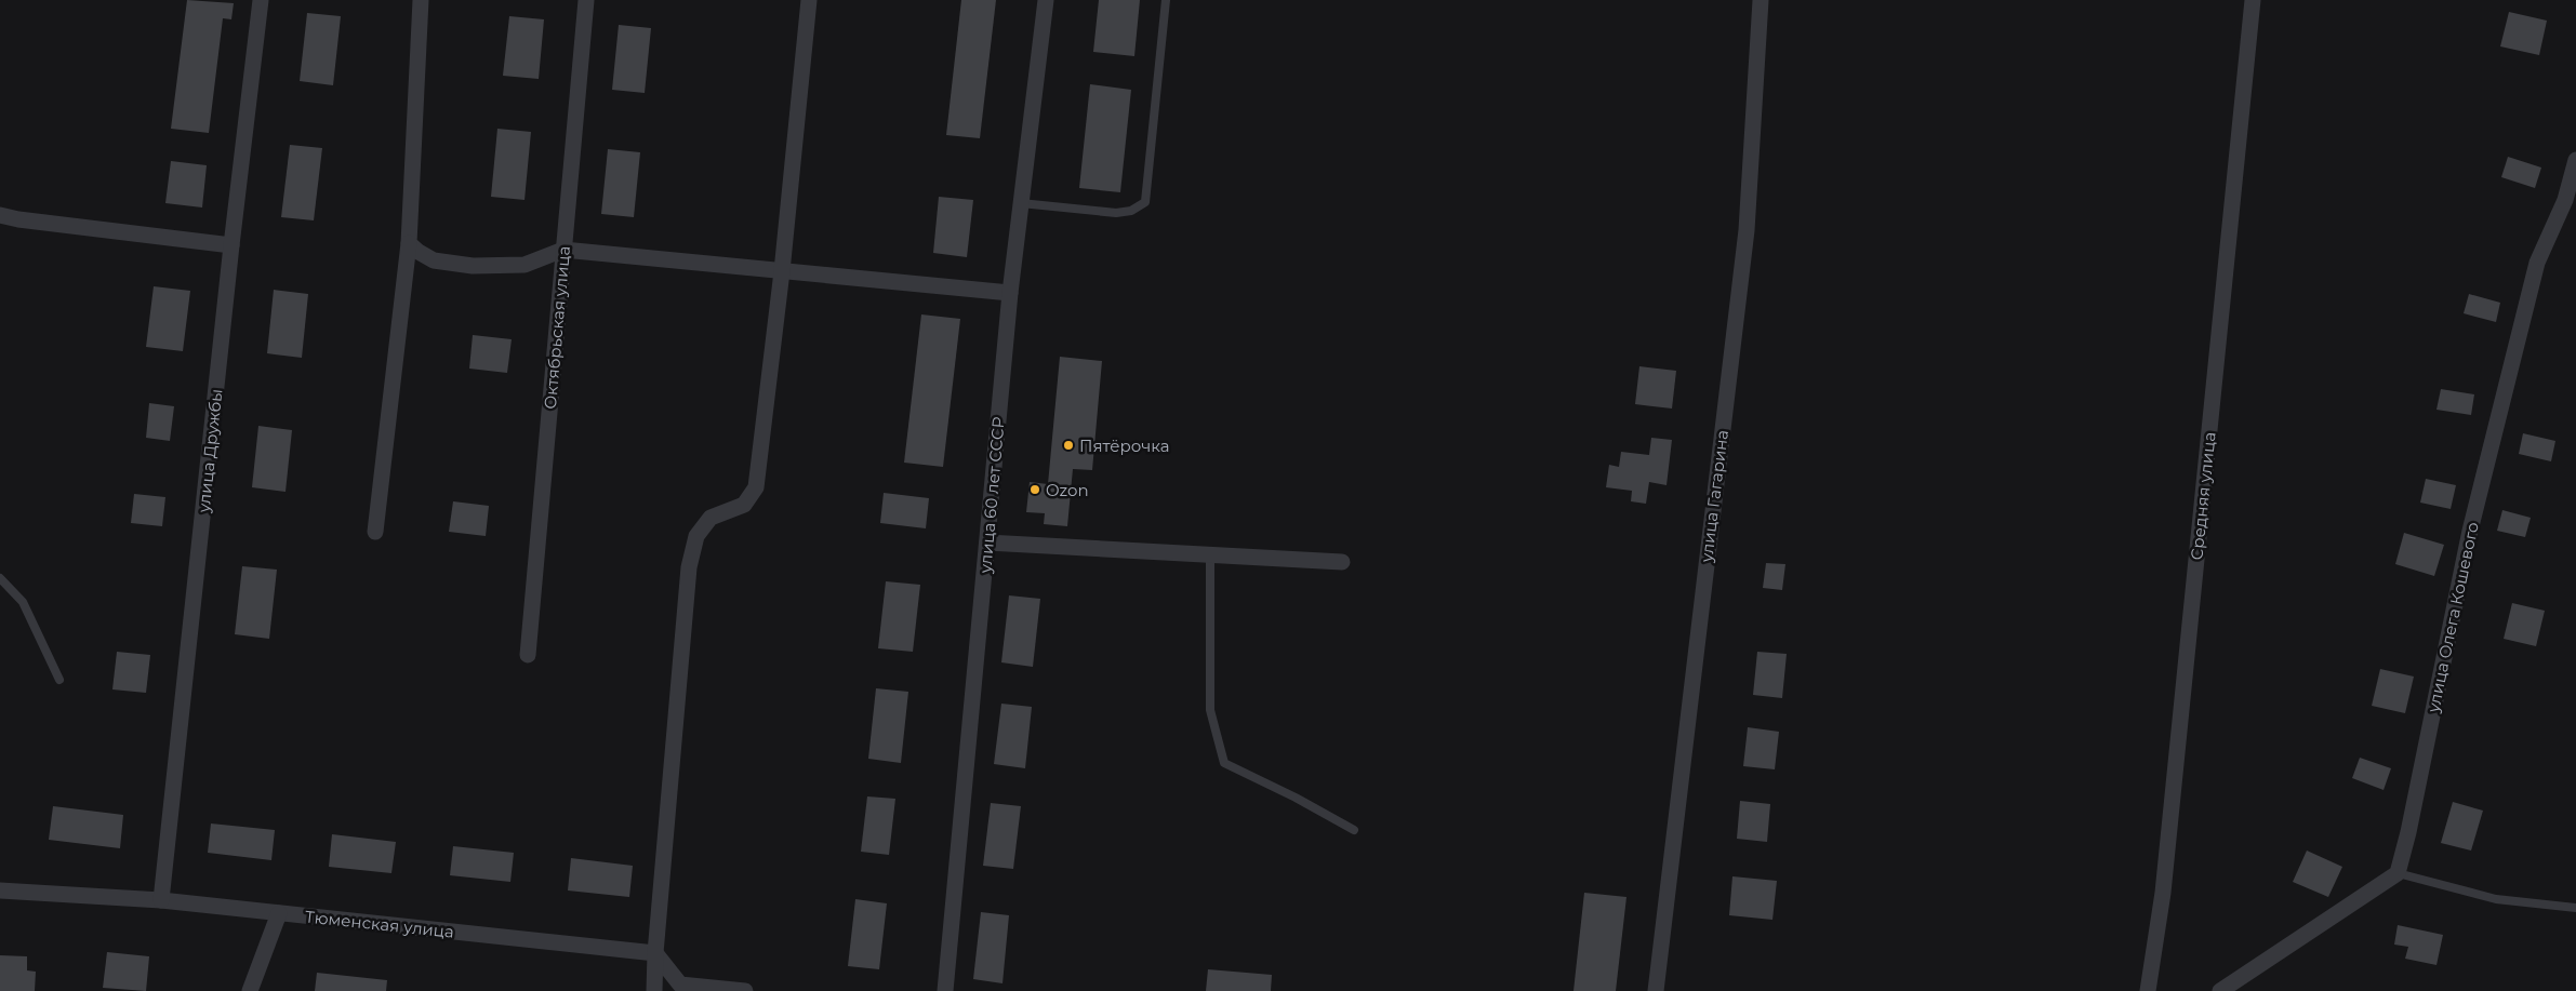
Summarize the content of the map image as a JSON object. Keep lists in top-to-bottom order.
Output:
{
  "streets": {
    "street": [
      "Октябрьская улица",
      "улица Дружбы",
      "улица 60 лет СССР",
      "улица Гагарина",
      "Средняя улица",
      "улица Олега Кошевого",
      "Тюменская улица"
    ]
  },
  "crossings": [
    ["улица Дружбы", "Тюменская улица"]
  ],
  "places": ["Пятёрочка", "Ozon"]
}
